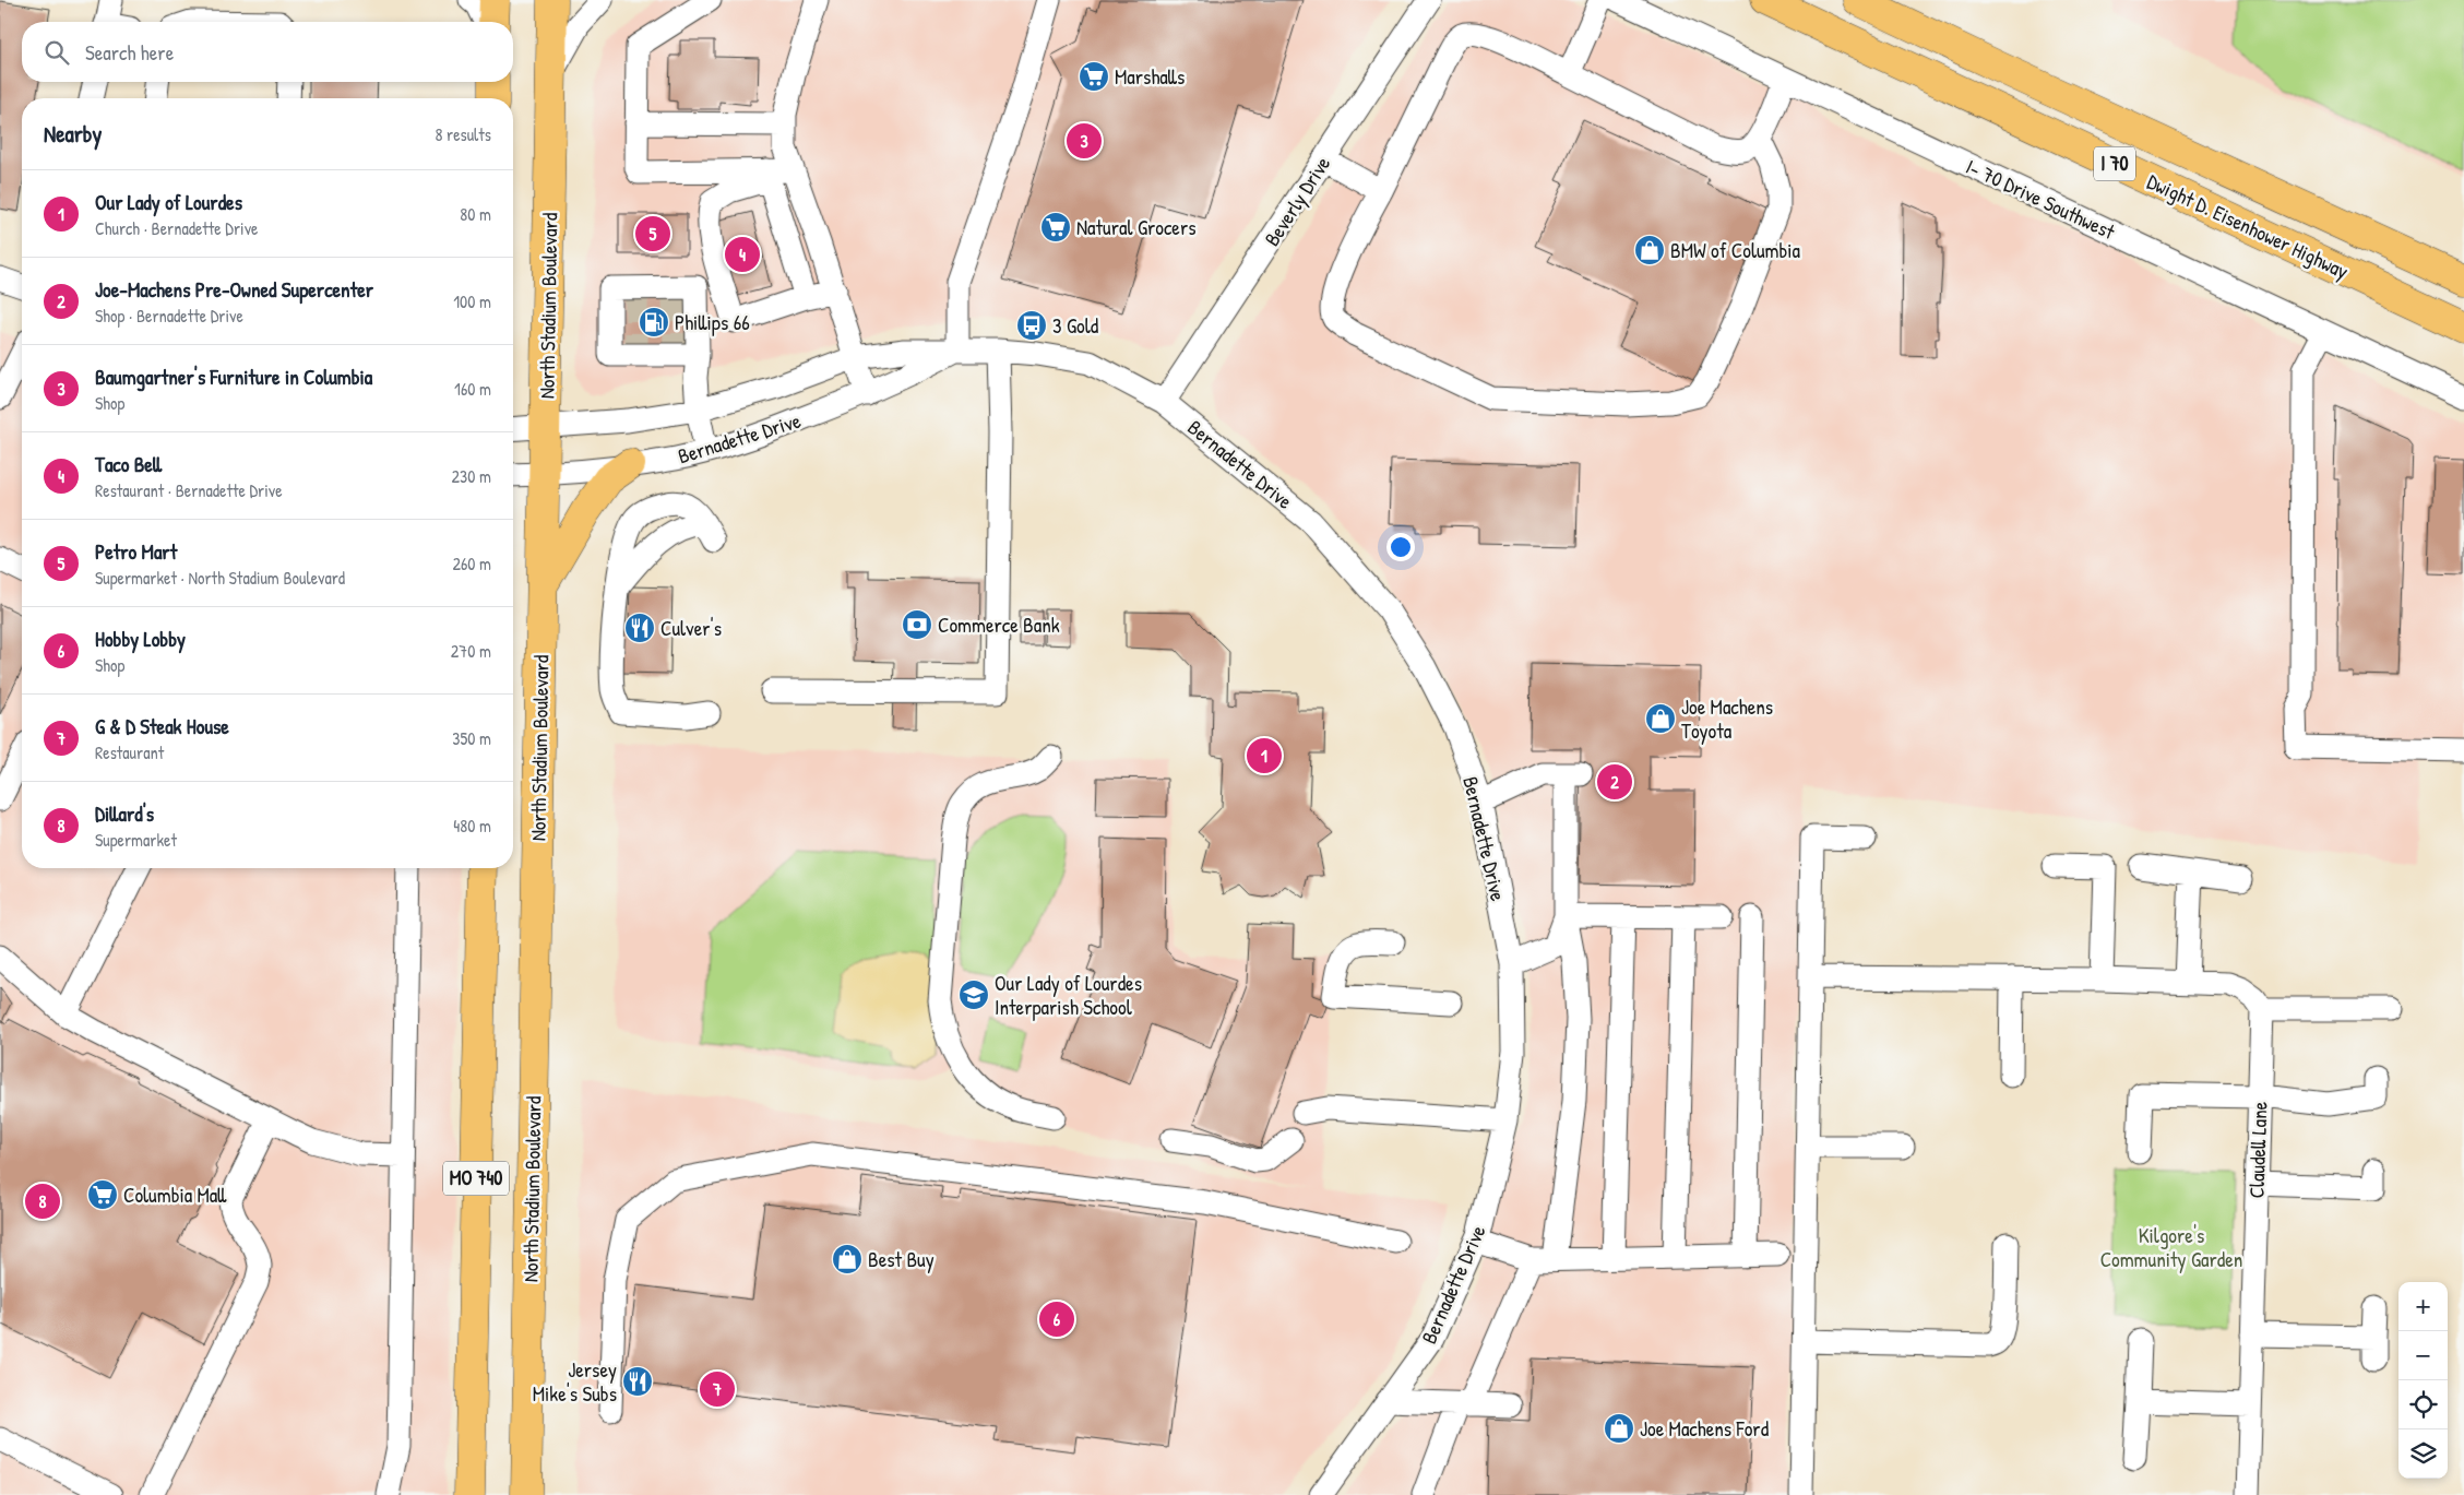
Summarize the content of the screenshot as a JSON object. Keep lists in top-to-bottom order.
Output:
{
  "streets": {
    "main road": [
      "I 70",
      "Dwight D. Eisenhower Highway",
      "North Stadium Boulevard",
      "MO 740"
    ],
    "street": [
      "I- 70 Drive Southwest",
      "Beverly Drive",
      "Bernadette Drive",
      "Claudell Lane"
    ]
  },
  "crossings": [
    ["Beverly Drive", "Bernadette Drive"],
    ["North Stadium Boulevard", "Bernadette Drive"]
  ],
  "parks": ["Kilgore's Community Garden"],
  "places": {
    "supermarket": ["Marshalls", "Natural Grocers", "Columbia Mall"],
    "shop": [
      "BMW of Columbia",
      "Joe Machens Toyota",
      "Best Buy",
      "Joe Machens Ford"
    ],
    "fuel station": ["Phillips 66"],
    "bus stop": ["3 Gold"],
    "bank": ["Commerce Bank"],
    "restaurant": ["Culver's", "Jersey Mike's Subs"],
    "school or university": ["Our Lady of Lourdes Interparish School"]
  },
  "page": {
    "search": "Search here",
    "heading": ["Nearby", "8 results"],
    "pins": [
      "3",
      "5",
      "4",
      "1",
      "2",
      "8",
      "6",
      "7"
    ],
    "list": [
      {
        "mark": "1",
        "name": "Our Lady of Lourdes",
        "note": "Church · Bernadette Drive",
        "value": "80 m"
      },
      {
        "mark": "2",
        "name": "Joe-Machens Pre-Owned Supercenter",
        "note": "Shop · Bernadette Drive",
        "value": "100 m"
      },
      {
        "mark": "3",
        "name": "Baumgartner's Furniture in Columbia",
        "note": "Shop",
        "value": "160 m"
      },
      {
        "mark": "4",
        "name": "Taco Bell",
        "note": "Restaurant · Bernadette Drive",
        "value": "230 m"
      },
      {
        "mark": "5",
        "name": "Petro Mart",
        "note": "Supermarket · North Stadium Boulevard",
        "value": "260 m"
      },
      {
        "mark": "6",
        "name": "Hobby Lobby",
        "note": "Shop",
        "value": "270 m"
      },
      {
        "mark": "7",
        "name": "G & D Steak House",
        "note": "Restaurant",
        "value": "350 m"
      },
      {
        "mark": "8",
        "name": "Dillard's",
        "note": "Supermarket",
        "value": "480 m"
      }
    ],
    "map_buttons": ["+", "−"]
  }
}
